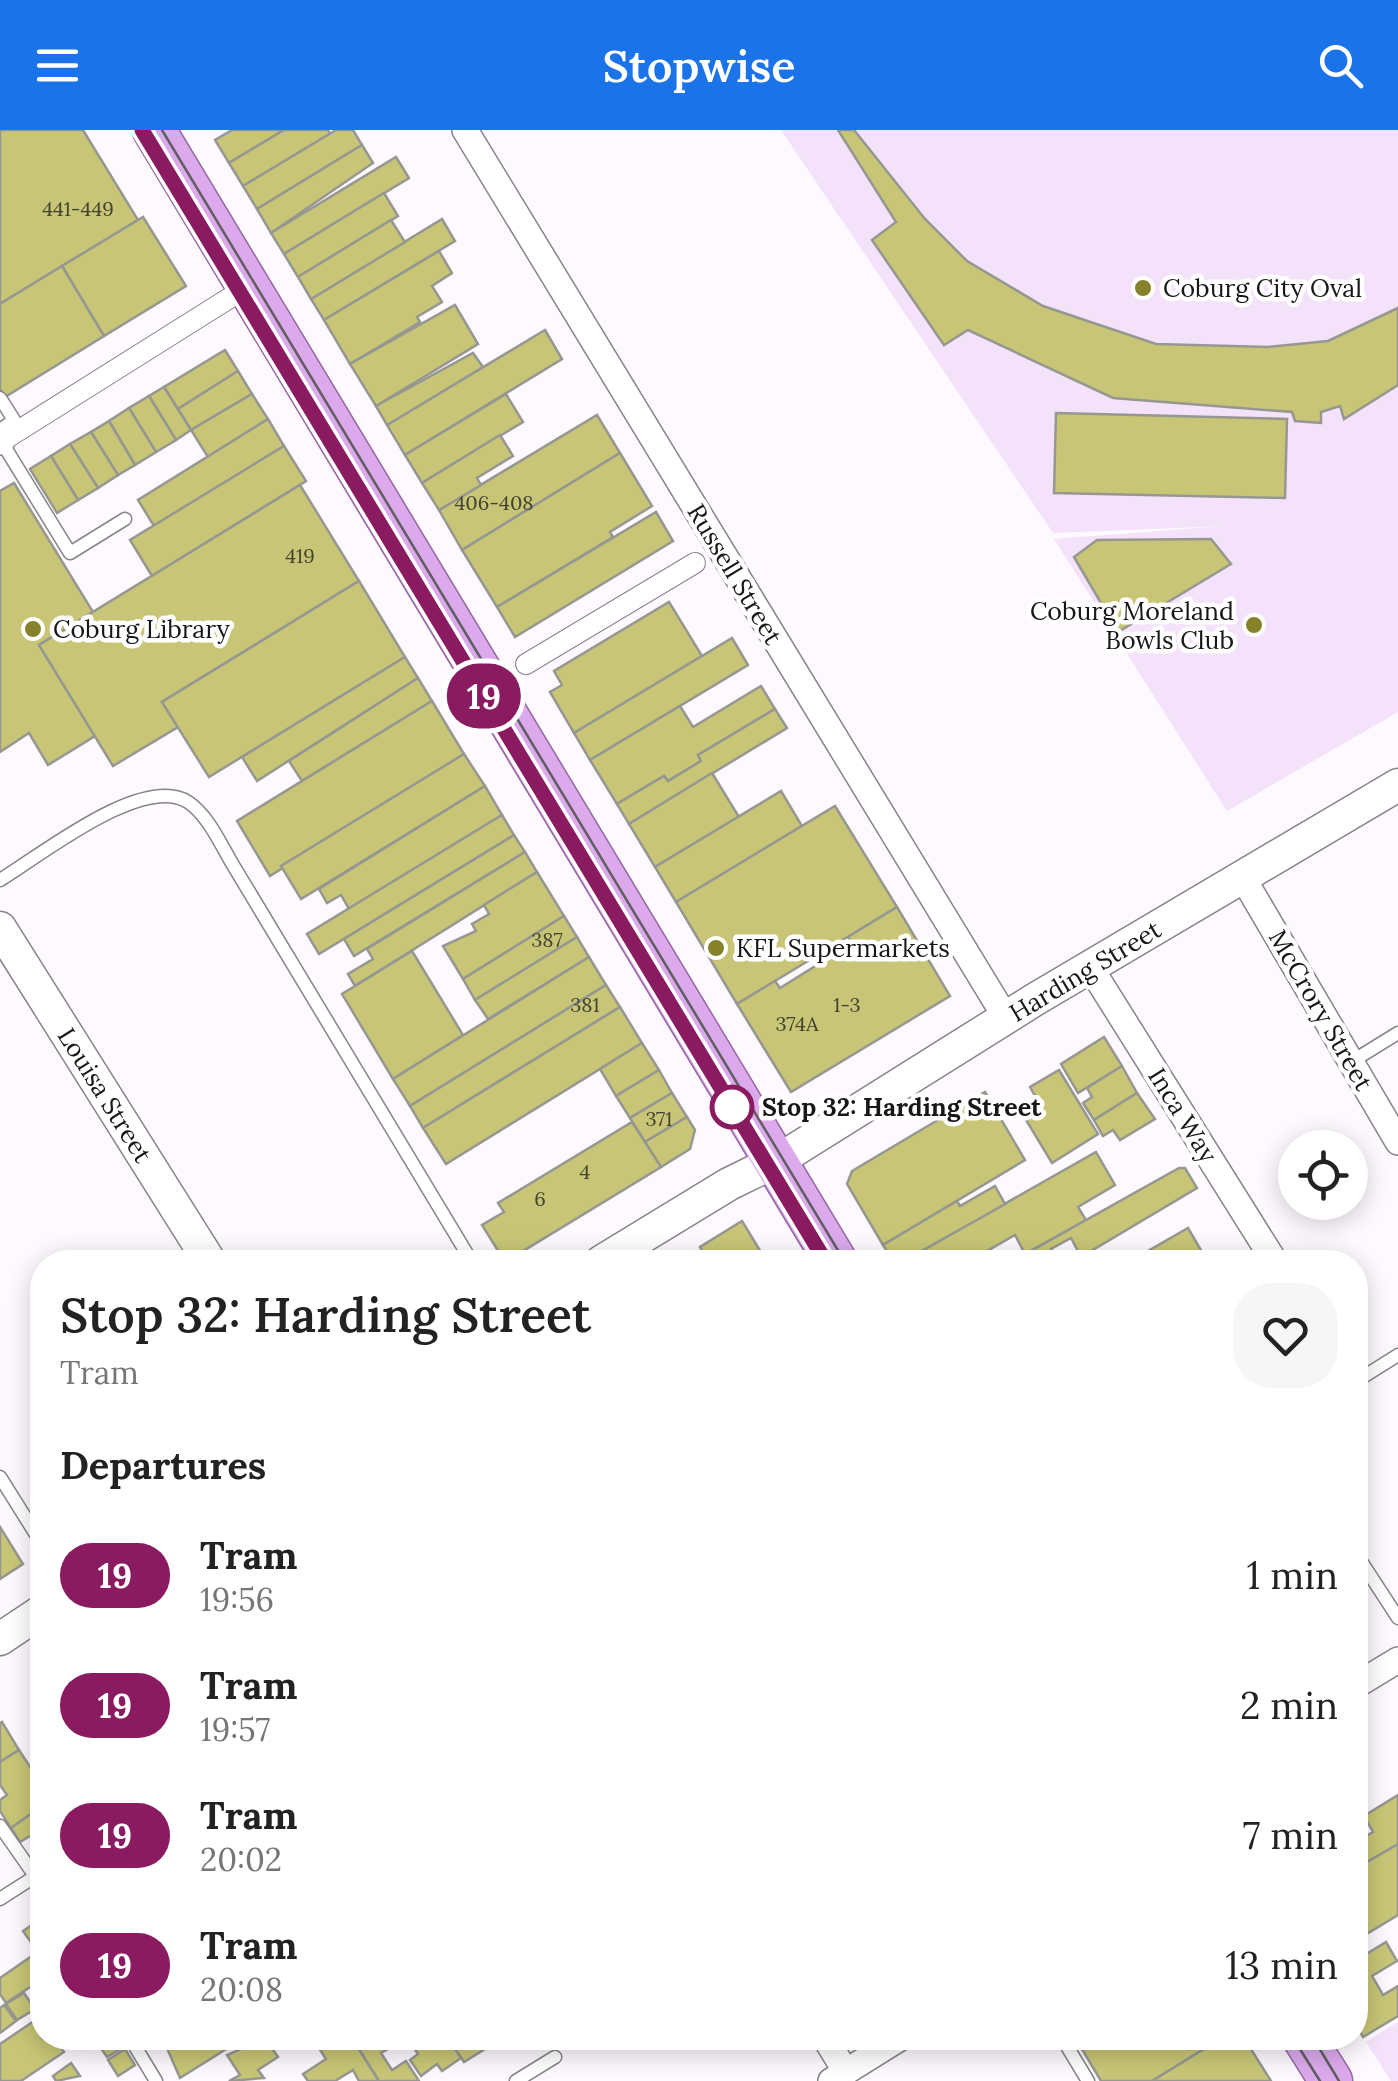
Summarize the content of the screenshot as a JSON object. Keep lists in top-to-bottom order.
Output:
{
  "streets": {
    "street": [
      "Russell Street",
      "Harding Street",
      "McCrory Street",
      "Louisa Street",
      "Inca Way"
    ]
  },
  "crossings": [
    ["Russell Street", "Harding Street"],
    ["Harding Street", "McCrory Street"],
    ["Harding Street", "Inca Way"]
  ],
  "places": [
    "Coburg City Oval",
    "Coburg Moreland Bowls Club",
    "Coburg Library",
    "KFL Supermarkets",
    "Stop 32: Harding Street"
  ],
  "lines": ["tram line 19"],
  "house_numbers": [
    "441-449",
    "406-408",
    "419",
    "387",
    "381",
    "1-3",
    "374A",
    "371",
    "4",
    "6"
  ],
  "page": {
    "header": "Stopwise",
    "on_map": "19",
    "heading": [
      ["Stop 32: Harding Street", "Tram"],
      "Departures"
    ],
    "list": [
      {
        "mark": "19",
        "name": "Tram",
        "note": "19:56",
        "value": "1 min"
      },
      {
        "mark": "19",
        "name": "Tram",
        "note": "19:57",
        "value": "2 min"
      },
      {
        "mark": "19",
        "name": "Tram",
        "note": "20:02",
        "value": "7 min"
      },
      {
        "mark": "19",
        "name": "Tram",
        "note": "20:08",
        "value": "13 min"
      }
    ]
  }
}
